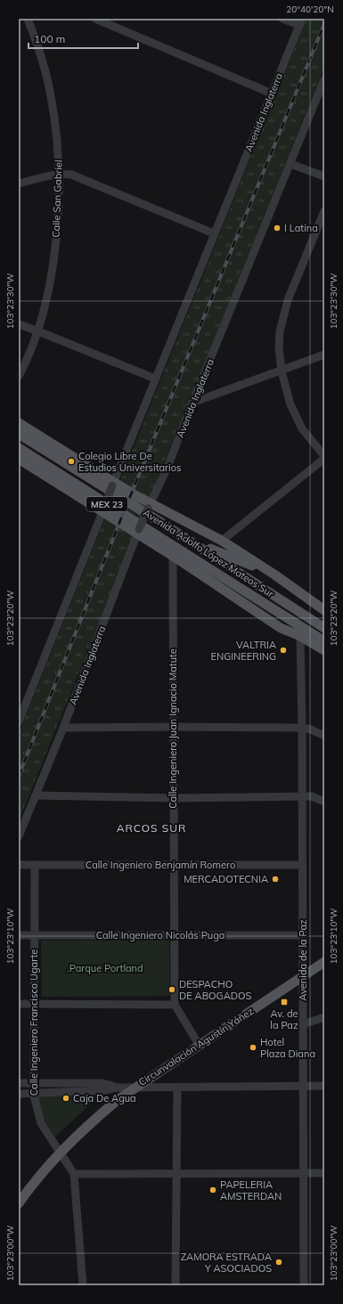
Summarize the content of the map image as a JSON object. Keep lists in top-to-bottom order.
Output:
{
  "streets": {
    "main road": ["MEX 23", "Avenida Adolfo López Mateos Sur", "Circunvalación Agustín Yáñez"],
    "street": [
      "Avenida Inglaterra",
      "Calle San Gabriel",
      "Calle Ingeniero Juan Ignacio Matute",
      "Calle Ingeniero Benjamín Romero",
      "Calle Ingeniero Nicolás Puga",
      "Avenida de la Paz",
      "Calle Ingeniero Francisco Ugarte"
    ]
  },
  "crossings": [
    ["Avenida Inglaterra", "Avenida Adolfo López Mateos Sur"],
    ["Calle Ingeniero Juan Ignacio Matute", "Calle Ingeniero Benjamín Romero"],
    ["Calle Ingeniero Juan Ignacio Matute", "Calle Ingeniero Nicolás Puga"],
    ["Calle Ingeniero Benjamín Romero", "Avenida de la Paz"],
    ["Calle Ingeniero Benjamín Romero", "Calle Ingeniero Francisco Ugarte"],
    ["Calle Ingeniero Nicolás Puga", "Avenida de la Paz"],
    ["Calle Ingeniero Nicolás Puga", "Calle Ingeniero Francisco Ugarte"],
    ["Avenida de la Paz", "Circunvalación Agustín Yáñez"],
    ["Calle Ingeniero Francisco Ugarte", "Circunvalación Agustín Yáñez"]
  ],
  "districts": ["ARCOS SUR"],
  "parks": [".Parque Portland"],
  "places": {
    "other": [
      "I Latina",
      "Colegio Libre De Estudios Universitarios",
      "VALTRIA ENGINEERING",
      "MERCADOTECNIA",
      "DESPACHO DE ABOGADOS",
      "Hotel Plaza Diana",
      "Caja De Agua",
      "PAPELERIA AMSTERDAN",
      "ZAMORA ESTRADA Y ASOCIADOS"
    ],
    "transit": ["Av. de la Paz"]
  },
  "scale_bar": "100 m",
  "coordinates": [
    "20°40'20\"N",
    "103°23'30\"W",
    "103°23'20\"W",
    "103°23'10\"W",
    "103°23'00\"W"
  ]
}
